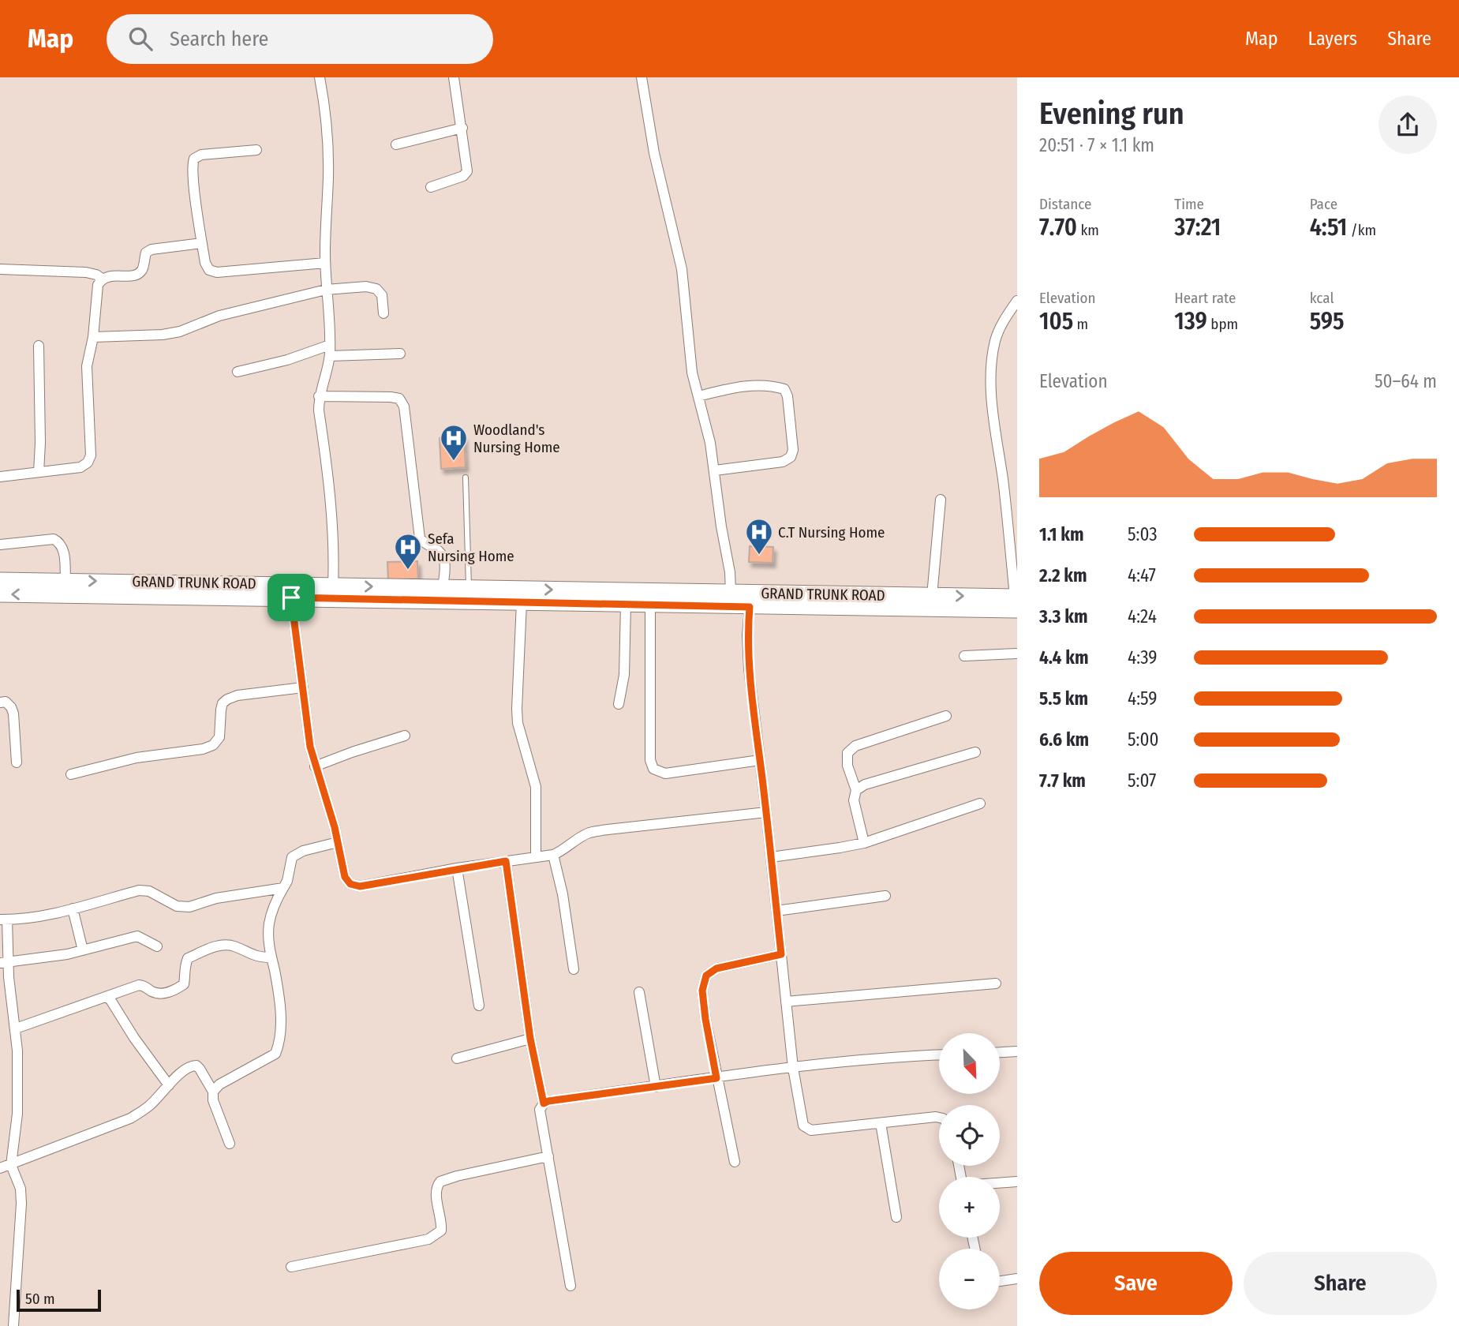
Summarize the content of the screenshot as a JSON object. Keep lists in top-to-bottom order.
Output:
{
  "streets": {
    "main road": ["GRAND TRUNK ROAD"]
  },
  "places": {
    "hospital": ["Woodland's Nursing Home", "C.T Nursing Home", "Sefa Nursing Home"]
  },
  "scale_bar": "50 m",
  "north": "bottom right",
  "page": {
    "header": "Map",
    "search": "Search here",
    "nav": ["Map", "Layers", "Share"],
    "heading": ["Evening run", "20:51 · 7 × 1.1 km"],
    "stats": [
      ["Distance", "7.70 km"],
      ["Time", "37:21"],
      ["Pace", "4:51 /km"],
      ["Elevation", "105 m"],
      ["Heart rate", "139 bpm"],
      ["kcal", "595"]
    ],
    "chart": ["Elevation", "50–64 m"],
    "list": [
      {
        "name": "1.1 km",
        "note": "5:03"
      },
      {
        "name": "2.2 km",
        "note": "4:47"
      },
      {
        "name": "3.3 km",
        "note": "4:24"
      },
      {
        "name": "4.4 km",
        "note": "4:39"
      },
      {
        "name": "5.5 km",
        "note": "4:59"
      },
      {
        "name": "6.6 km",
        "note": "5:00"
      },
      {
        "name": "7.7 km",
        "note": "5:07"
      }
    ],
    "map_buttons": ["+", "−"],
    "buttons": ["Save", "Share"],
    "scale": "50 m"
  }
}
